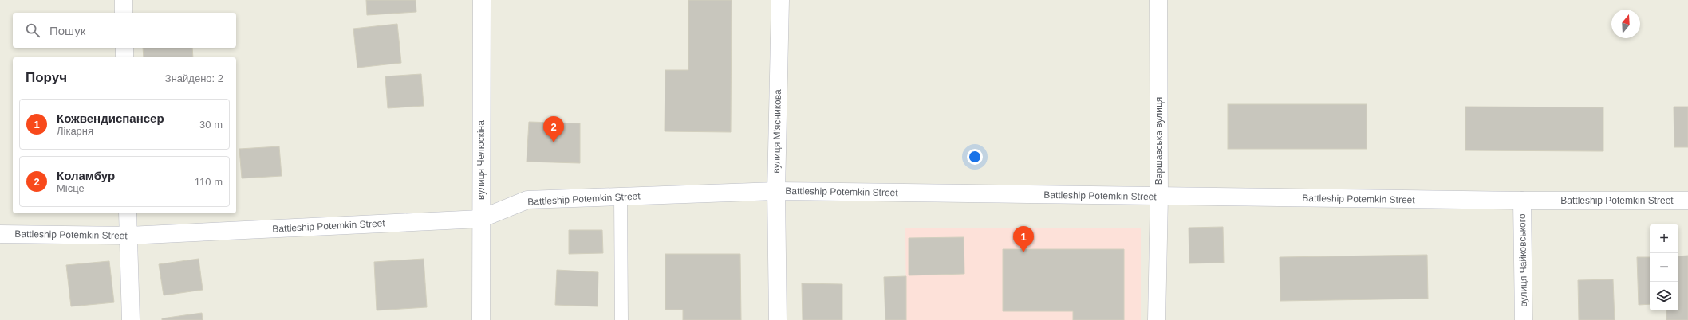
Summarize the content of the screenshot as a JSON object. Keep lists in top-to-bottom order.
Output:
{
  "streets": {
    "street": [
      "вулиця М'ясникова",
      "Варшавська вулиця",
      "вулиця Челюскіна",
      "Battleship Potemkin Street",
      "вулиця Чайковського"
    ]
  },
  "crossings": [
    ["вулиця М'ясникова", "Battleship Potemkin Street"],
    ["Варшавська вулиця", "Battleship Potemkin Street"],
    ["вулиця Челюскіна", "Battleship Potemkin Street"],
    ["Battleship Potemkin Street", "вулиця Чайковського"]
  ],
  "north": "top",
  "page": {
    "search": "Пошук",
    "heading": ["Поруч", "Знайдено: 2"],
    "list": [
      {
        "mark": "1",
        "name": "Кожвендиспансер",
        "note": "Лікарня",
        "value": "30 m"
      },
      {
        "mark": "2",
        "name": "Коламбур",
        "note": "Місце",
        "value": "110 m"
      }
    ],
    "pins": ["2", "1"],
    "map_buttons": ["+", "−"]
  }
}
